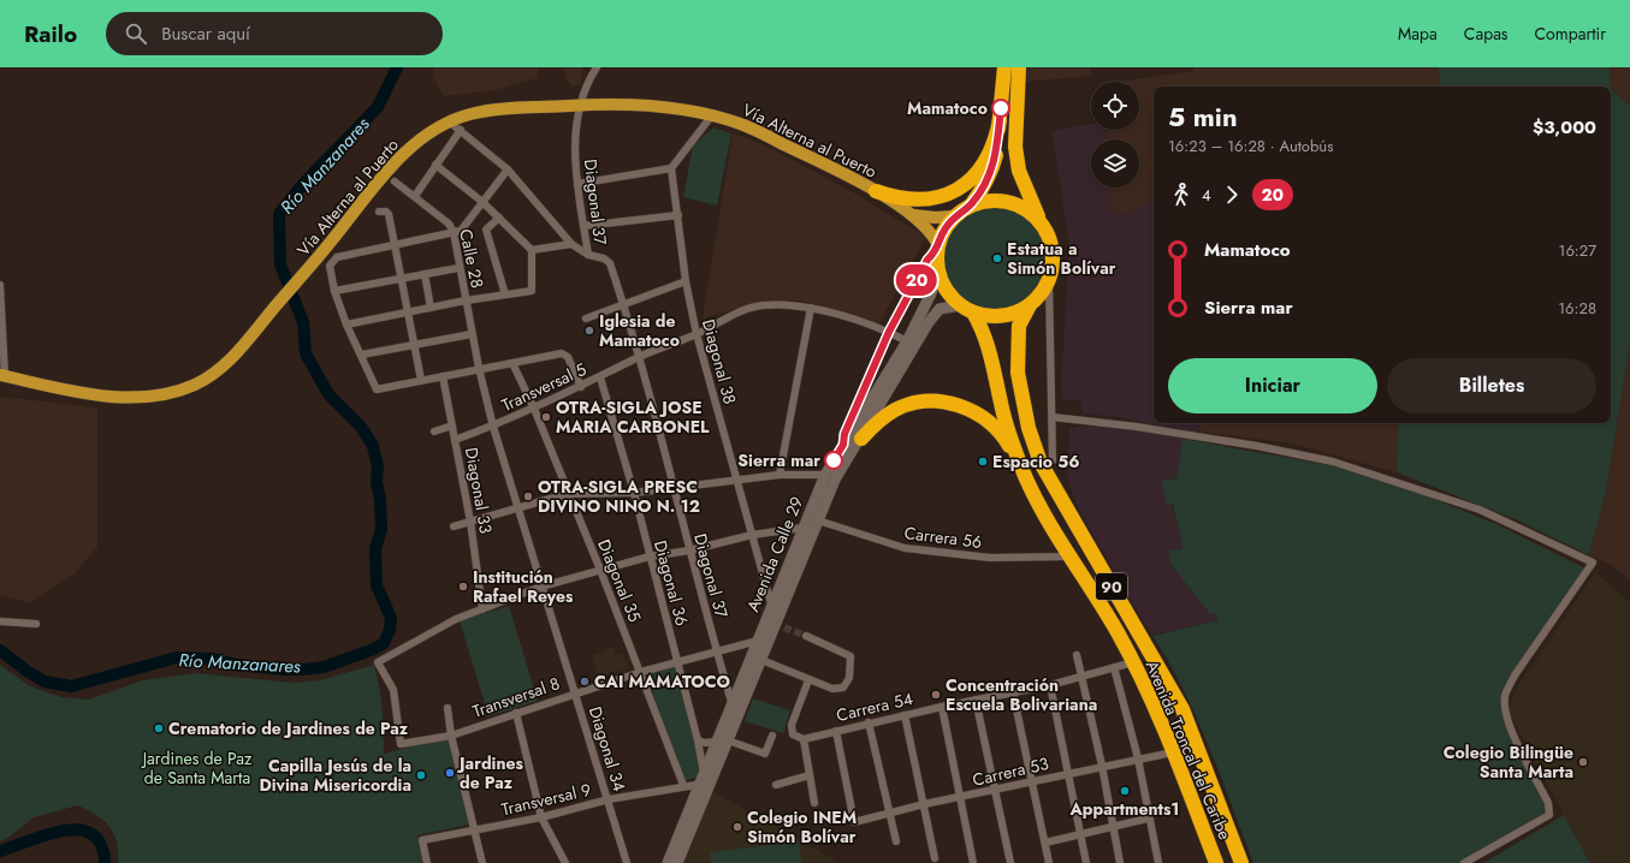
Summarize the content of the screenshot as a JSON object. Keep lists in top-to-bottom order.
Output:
{
  "streets": {
    "highway": ["90", "Avenida Troncal del Caribe"],
    "main road": ["Vía Alterna al Puerto", "Avenida Calle 29"],
    "street": [
      "Diagonal 37",
      "Calle 28",
      "Diagonal 38",
      "Transversal 5",
      "Diagonal 33",
      "Carrera 56",
      "Diagonal 35",
      "Diagonal 36",
      "Transversal 8",
      "Carrera 54",
      "Diagonal 34",
      "Carrera 53",
      "Transversal 9"
    ]
  },
  "crossings": [
    ["Vía Alterna al Puerto", "Diagonal 37"],
    ["Vía Alterna al Puerto", "Avenida Calle 29"],
    ["Vía Alterna al Puerto", "90"],
    ["Vía Alterna al Puerto", "Avenida Troncal del Caribe"],
    ["Diagonal 37", "Transversal 5"],
    ["Diagonal 37", "Avenida Calle 29"],
    ["Diagonal 37", "Transversal 8"],
    ["Calle 28", "Diagonal 34"],
    ["Diagonal 38", "Transversal 5"],
    ["Diagonal 38", "Avenida Calle 29"],
    ["Transversal 5", "Diagonal 33"],
    ["Transversal 5", "Avenida Calle 29"],
    ["Transversal 5", "Diagonal 35"],
    ["Transversal 5", "Diagonal 36"],
    ["Transversal 5", "Diagonal 34"],
    ["Diagonal 33", "Transversal 8"],
    ["Carrera 56", "Avenida Calle 29"],
    ["Carrera 56", "Avenida Troncal del Caribe"],
    ["Avenida Calle 29", "Diagonal 36"],
    ["Avenida Calle 29", "90"],
    ["Avenida Calle 29", "Transversal 8"],
    ["Avenida Calle 29", "Avenida Troncal del Caribe"],
    ["Avenida Calle 29", "Transversal 9"],
    ["Diagonal 35", "Transversal 8"],
    ["Diagonal 35", "Transversal 9"],
    ["Diagonal 36", "Transversal 8"],
    ["Diagonal 36", "Transversal 9"],
    ["90", "Avenida Troncal del Caribe"],
    ["Transversal 8", "Diagonal 34"],
    ["Carrera 54", "Avenida Troncal del Caribe"],
    ["Carrera 54", "Carrera 53"],
    ["Diagonal 34", "Transversal 9"],
    ["Avenida Troncal del Caribe", "Carrera 53"]
  ],
  "water": ["Río Manzanares"],
  "parks": ["Jardines de Paz de Santa Marta"],
  "places": [
    "Mamatoco",
    "Estatua a Simón Bolívar",
    "Iglesia de Mamatoco",
    "OTRA-SIGLA JOSE MARIA CARBONEL",
    "Sierra mar",
    "Espacio 56",
    "OTRA-SIGLA PRESC DIVINO NINO N. 12",
    "Institución Rafael Reyes",
    "CAI MAMATOCO",
    "Concentración Escuela Bolivariana",
    "Crematorio de Jardines de Paz",
    "Colegio Bilingüe Santa Marta",
    "Jardines de Paz",
    "Capilla Jesús de la Divina Misericordia",
    "Appartments1",
    "Colegio INEM Simón Bolívar"
  ],
  "lines": ["bus line 20"],
  "page": {
    "header": "Railo",
    "search": "Buscar aquí",
    "nav": ["Mapa", "Capas", "Compartir"],
    "on_map": "20",
    "heading": ["5 min", "16:23 – 16:28 · Autobús", "$3,000"],
    "legs": ["4", "20"],
    "list": [
      {
        "name": "Mamatoco",
        "value": "16:27"
      },
      {
        "name": "Sierra mar",
        "value": "16:28"
      }
    ],
    "buttons": ["Iniciar", "Billetes"]
  }
}
